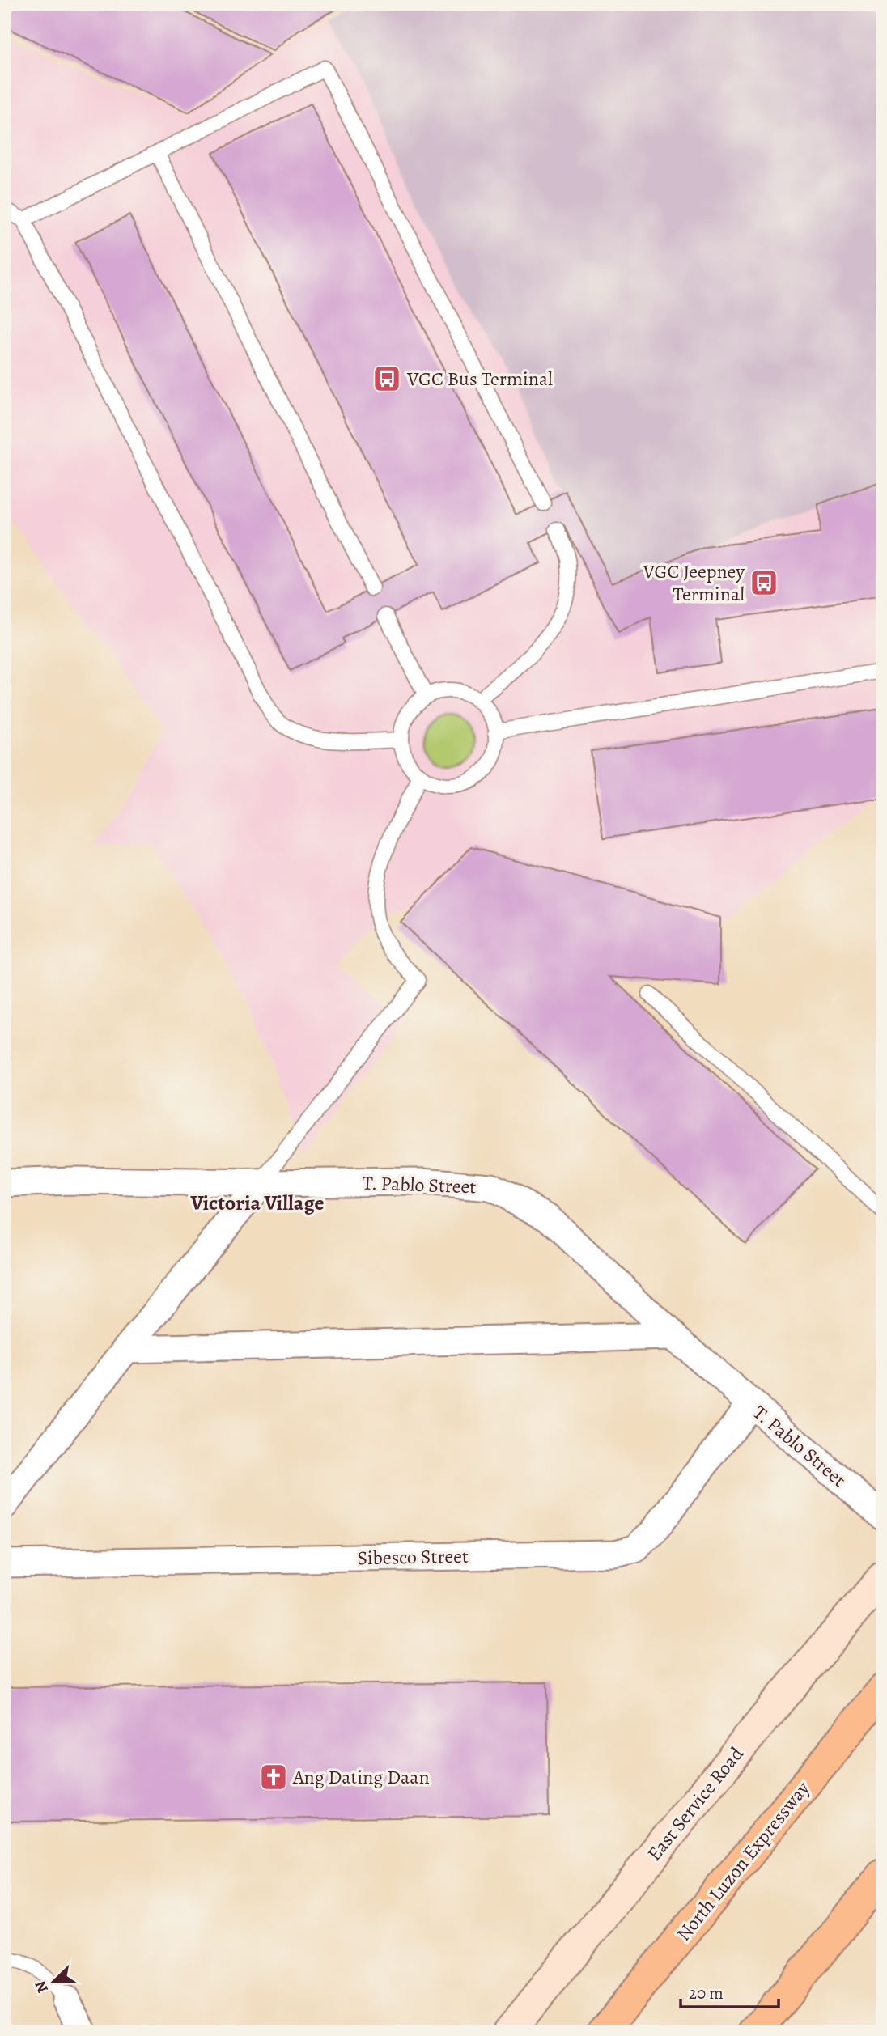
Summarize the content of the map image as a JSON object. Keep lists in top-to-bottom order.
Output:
{
  "streets": {
    "highway": ["North Luzon Expressway"],
    "main road": ["East Service Road"],
    "street": ["T. Pablo Street", "Sibesco Street"]
  },
  "crossings": [
    ["T. Pablo Street", "Sibesco Street"]
  ],
  "districts": ["Victoria Village"],
  "places": {
    "bus stop": ["VGC Bus Terminal", "VGC Jeepney Terminal"],
    "church": ["Ang Dating Daan"]
  },
  "scale_bar": "20 m",
  "north": "bottom left"
}
